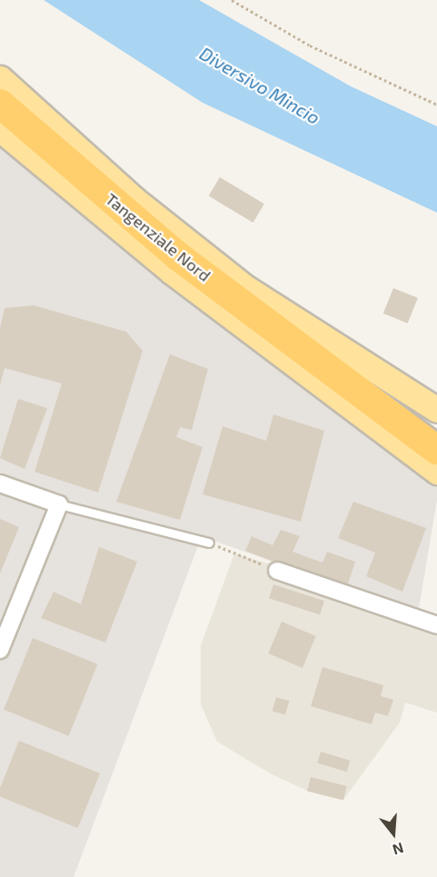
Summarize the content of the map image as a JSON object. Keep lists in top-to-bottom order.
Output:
{
  "streets": {
    "highway": ["Tangenziale Nord"]
  },
  "water": ["Diversivo Mincio"],
  "north": "bottom"
}
